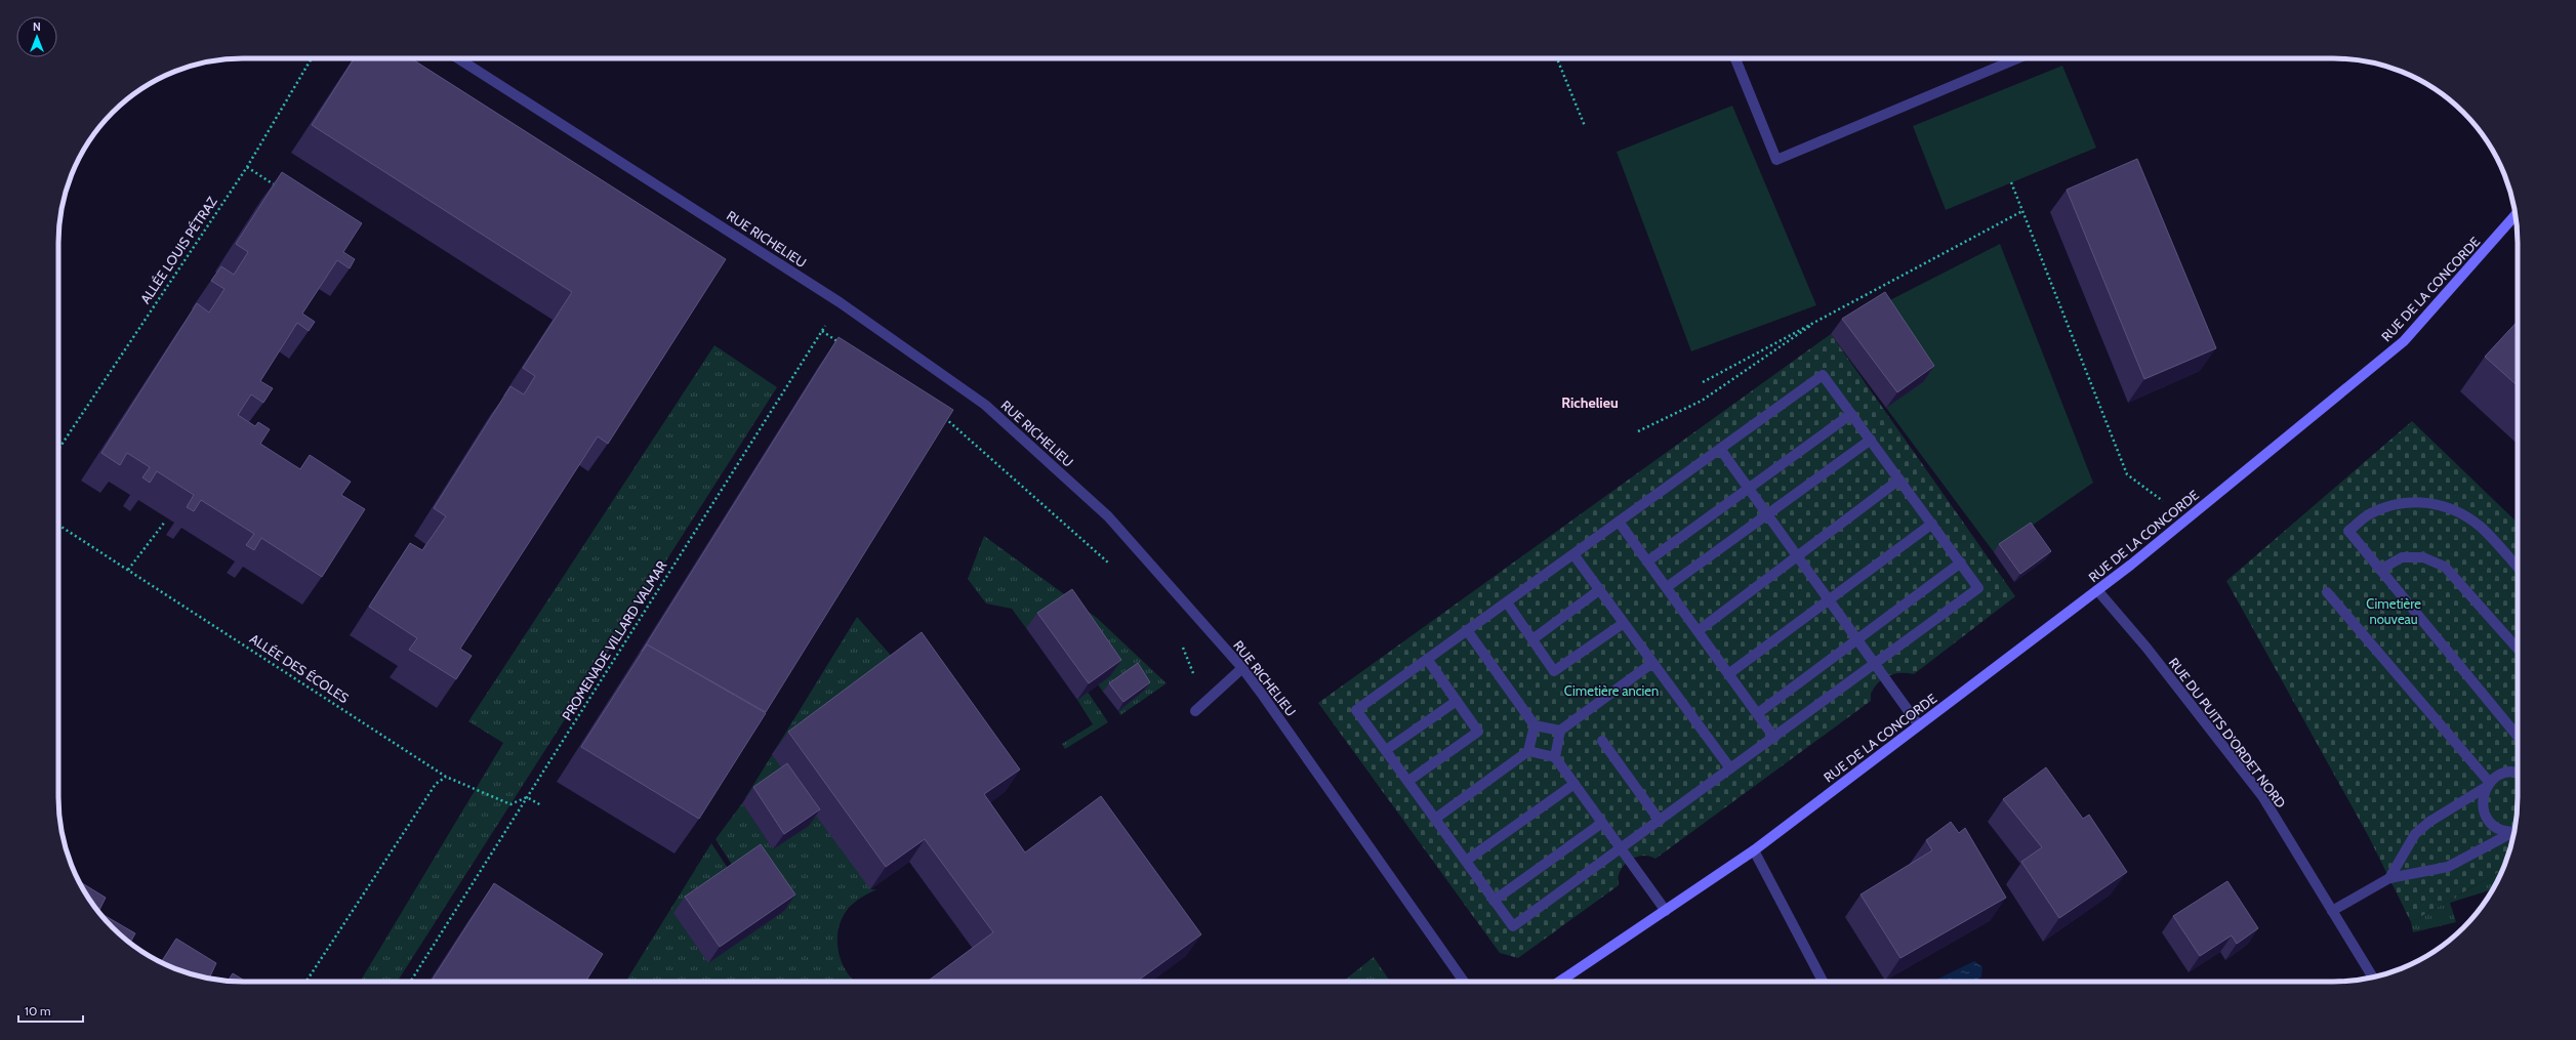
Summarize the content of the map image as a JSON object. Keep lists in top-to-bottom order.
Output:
{
  "streets": {
    "street": ["RUE RICHELIEU", "RUE DE LA CONCORDE", "RUE DU PUITS D'ORDET NORD"],
    "path": ["ALLÉE LOUIS PÉTRAZ", "PROMENADE VILLARD VALMAR", "ALLÉE DES ÉCOLES"]
  },
  "crossings": [
    ["RUE RICHELIEU", "PROMENADE VILLARD VALMAR"],
    ["RUE DE LA CONCORDE", "RUE DU PUITS D'ORDET NORD"],
    ["PROMENADE VILLARD VALMAR", "ALLÉE DES ÉCOLES"]
  ],
  "districts": ["Richelieu"],
  "parks": ["Cimetière nouveau", "Cimetière ancien"],
  "scale_bar": "10 m",
  "north": "top"
}
